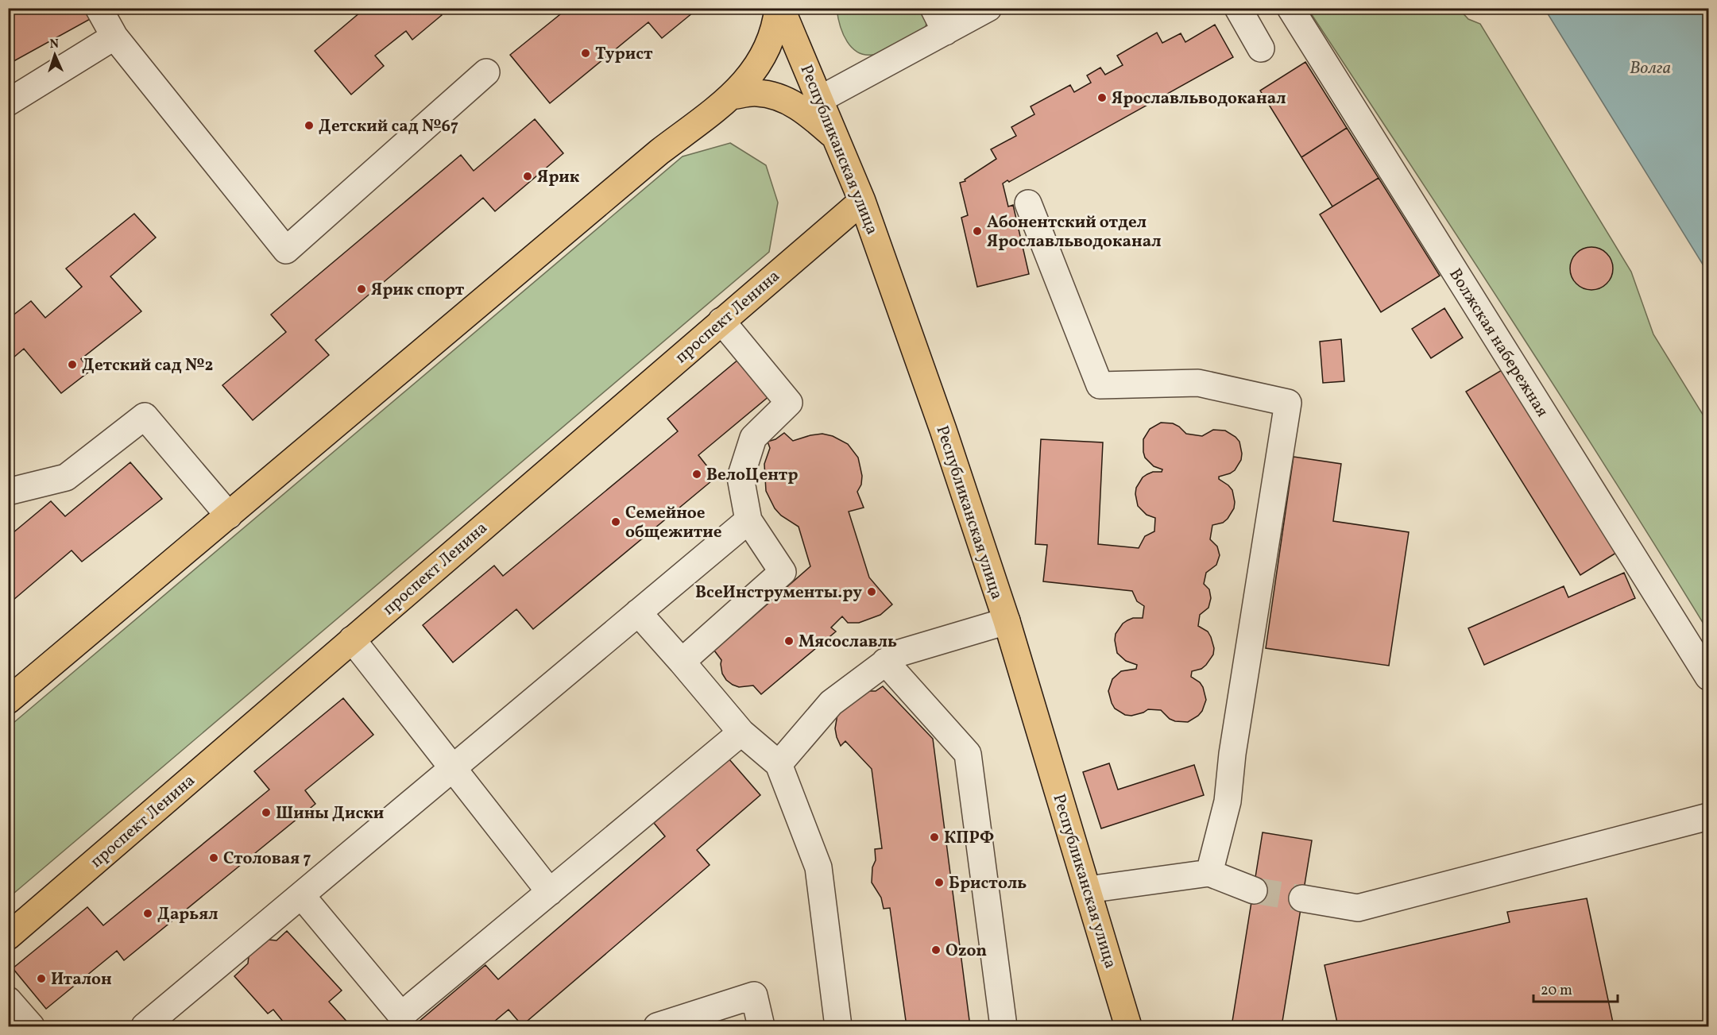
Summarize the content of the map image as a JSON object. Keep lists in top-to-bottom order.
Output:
{
  "streets": {
    "main road": ["Республиканская улица", "проспект Ленина"],
    "street": ["Волжская набережная"]
  },
  "crossings": [
    ["Республиканская улица", "проспект Ленина"]
  ],
  "water": ["Волга"],
  "places": [
    "Турист",
    "Ярославльводоканал",
    "Детский сад №67",
    "Ярик",
    "Абонентский отдел Ярославльводоканал",
    "Ярик спорт",
    "Детский сад №2",
    "ВелоЦентр",
    "Семейное общежитие",
    "ВсеИнструменты.ру",
    "Мясославль",
    "Шины Диски",
    "КПРФ",
    "Столовая 7",
    "Бристоль",
    "Дарьял",
    "Ozon",
    "Италон"
  ],
  "scale_bar": "20 m",
  "north": "top"
}
